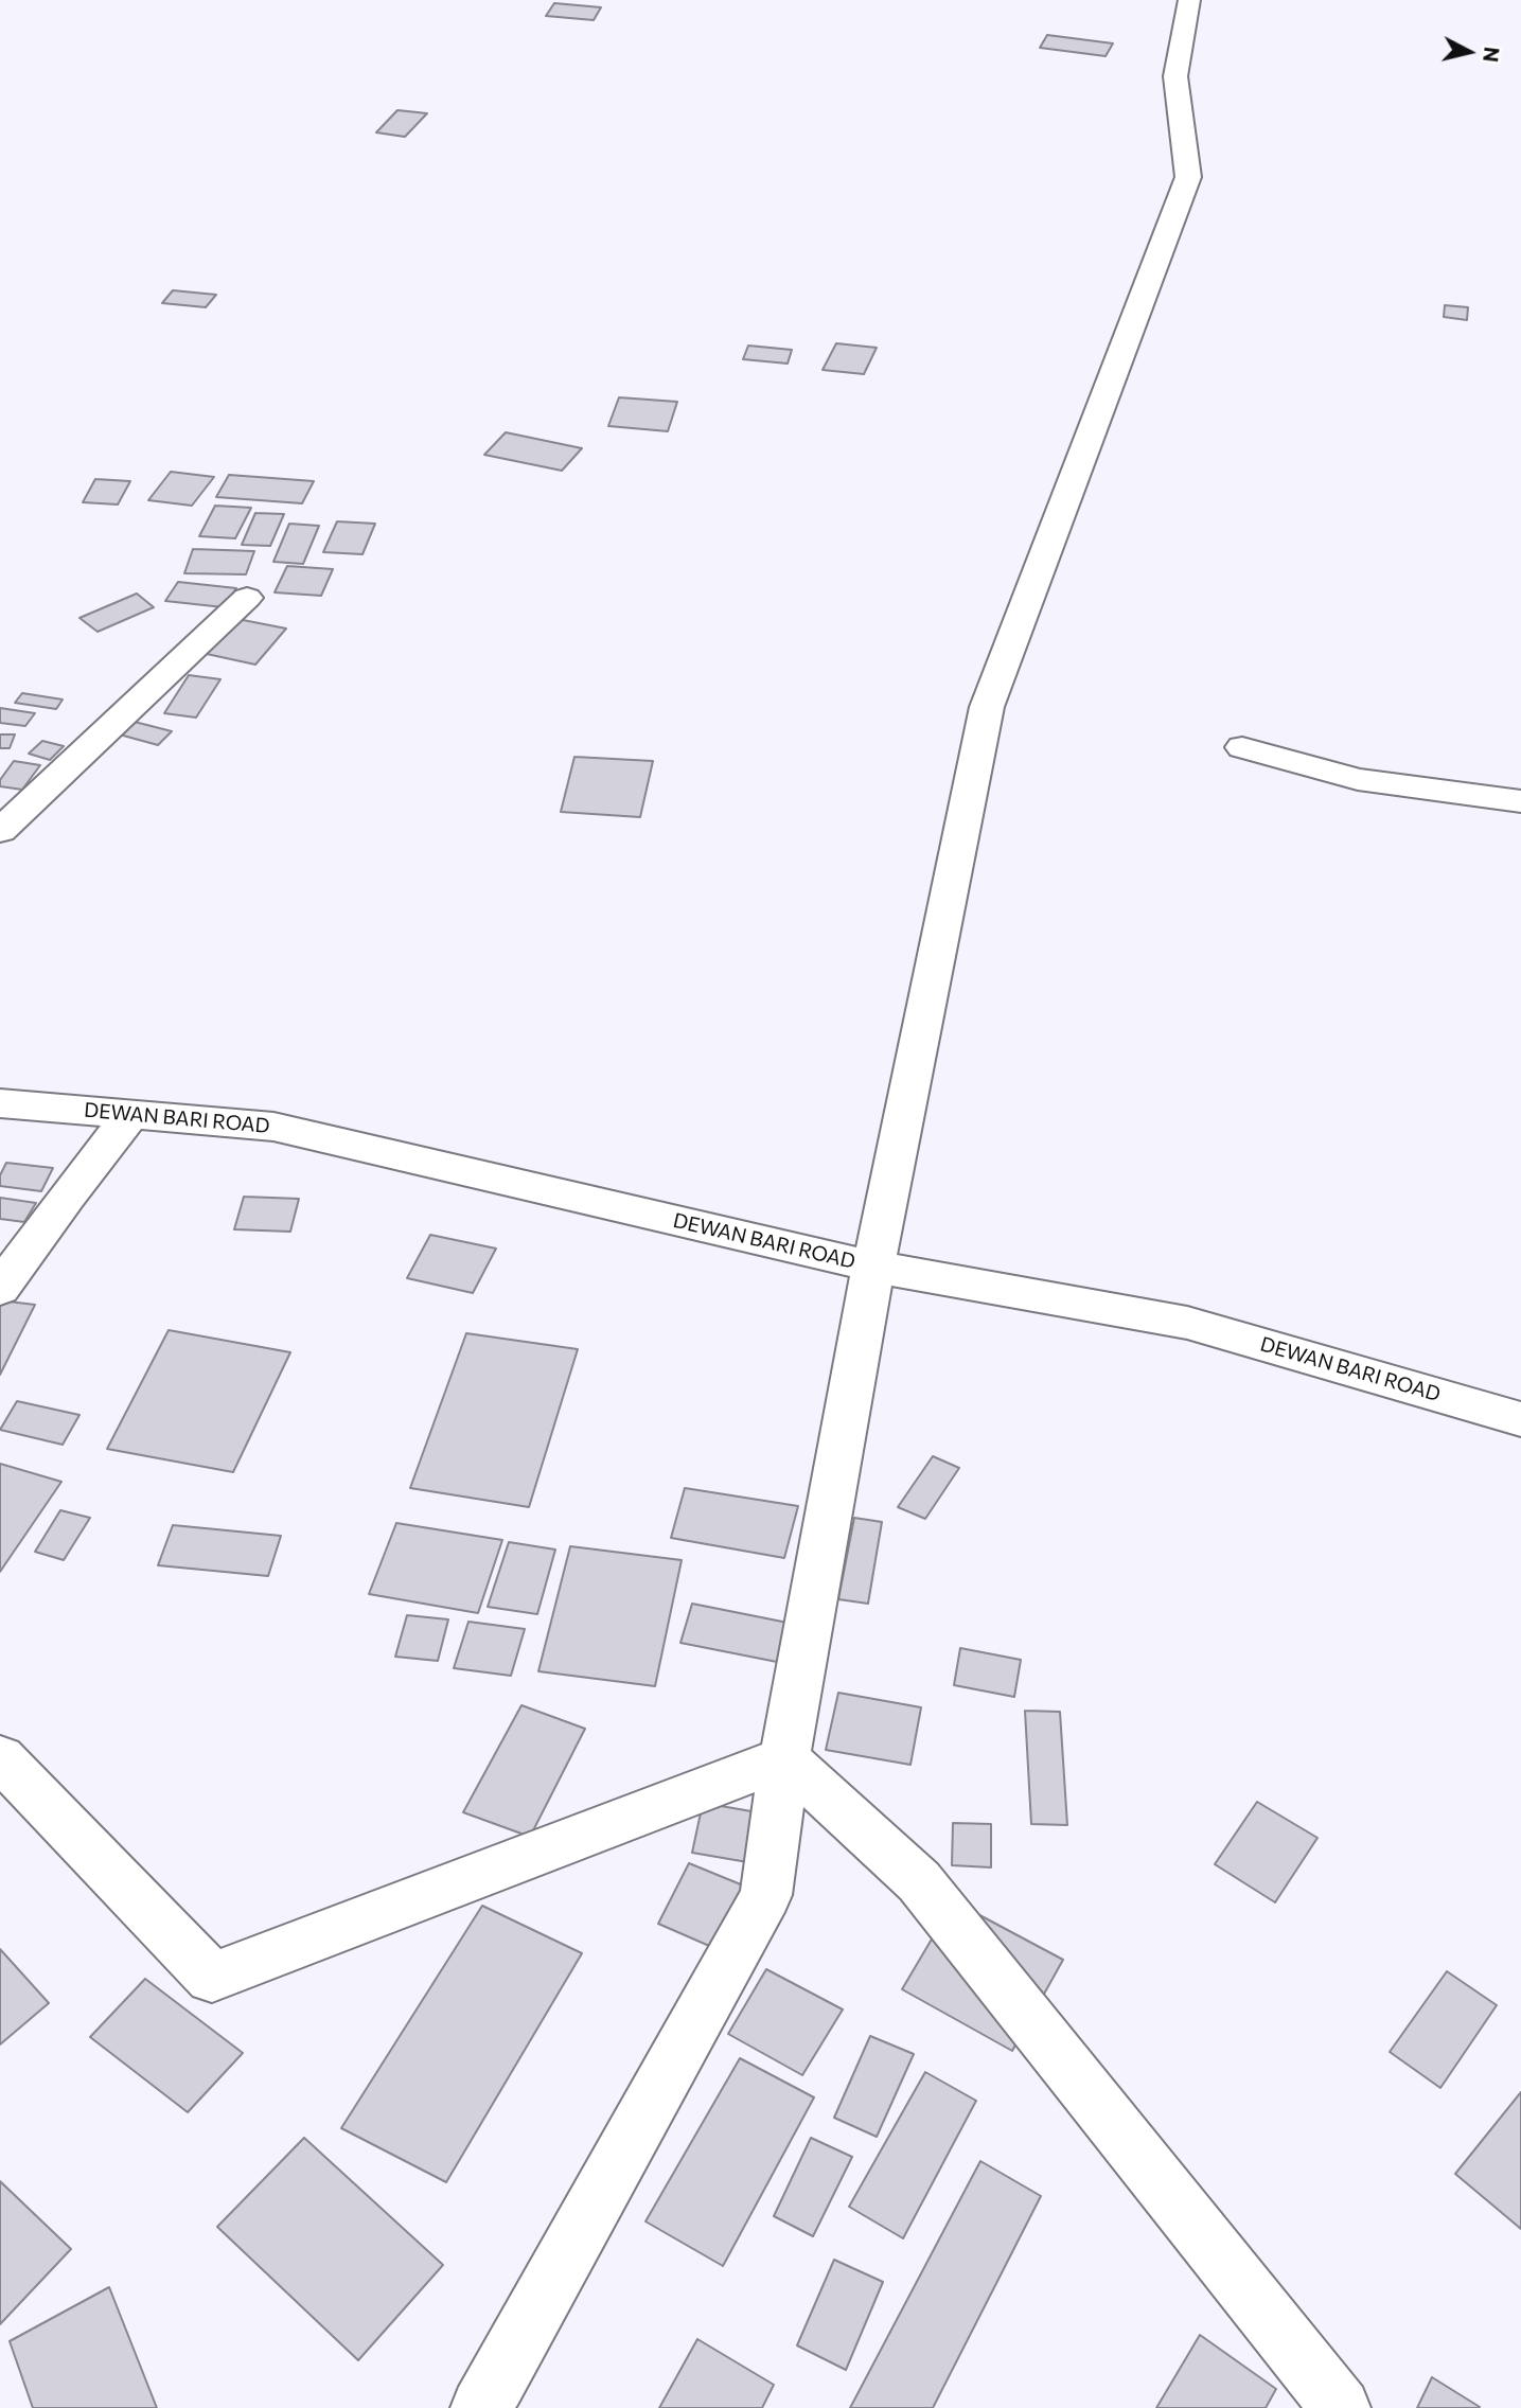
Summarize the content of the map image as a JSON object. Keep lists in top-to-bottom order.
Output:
{
  "streets": {
    "street": ["DEWAN BARI ROAD"]
  },
  "north": "right"
}
